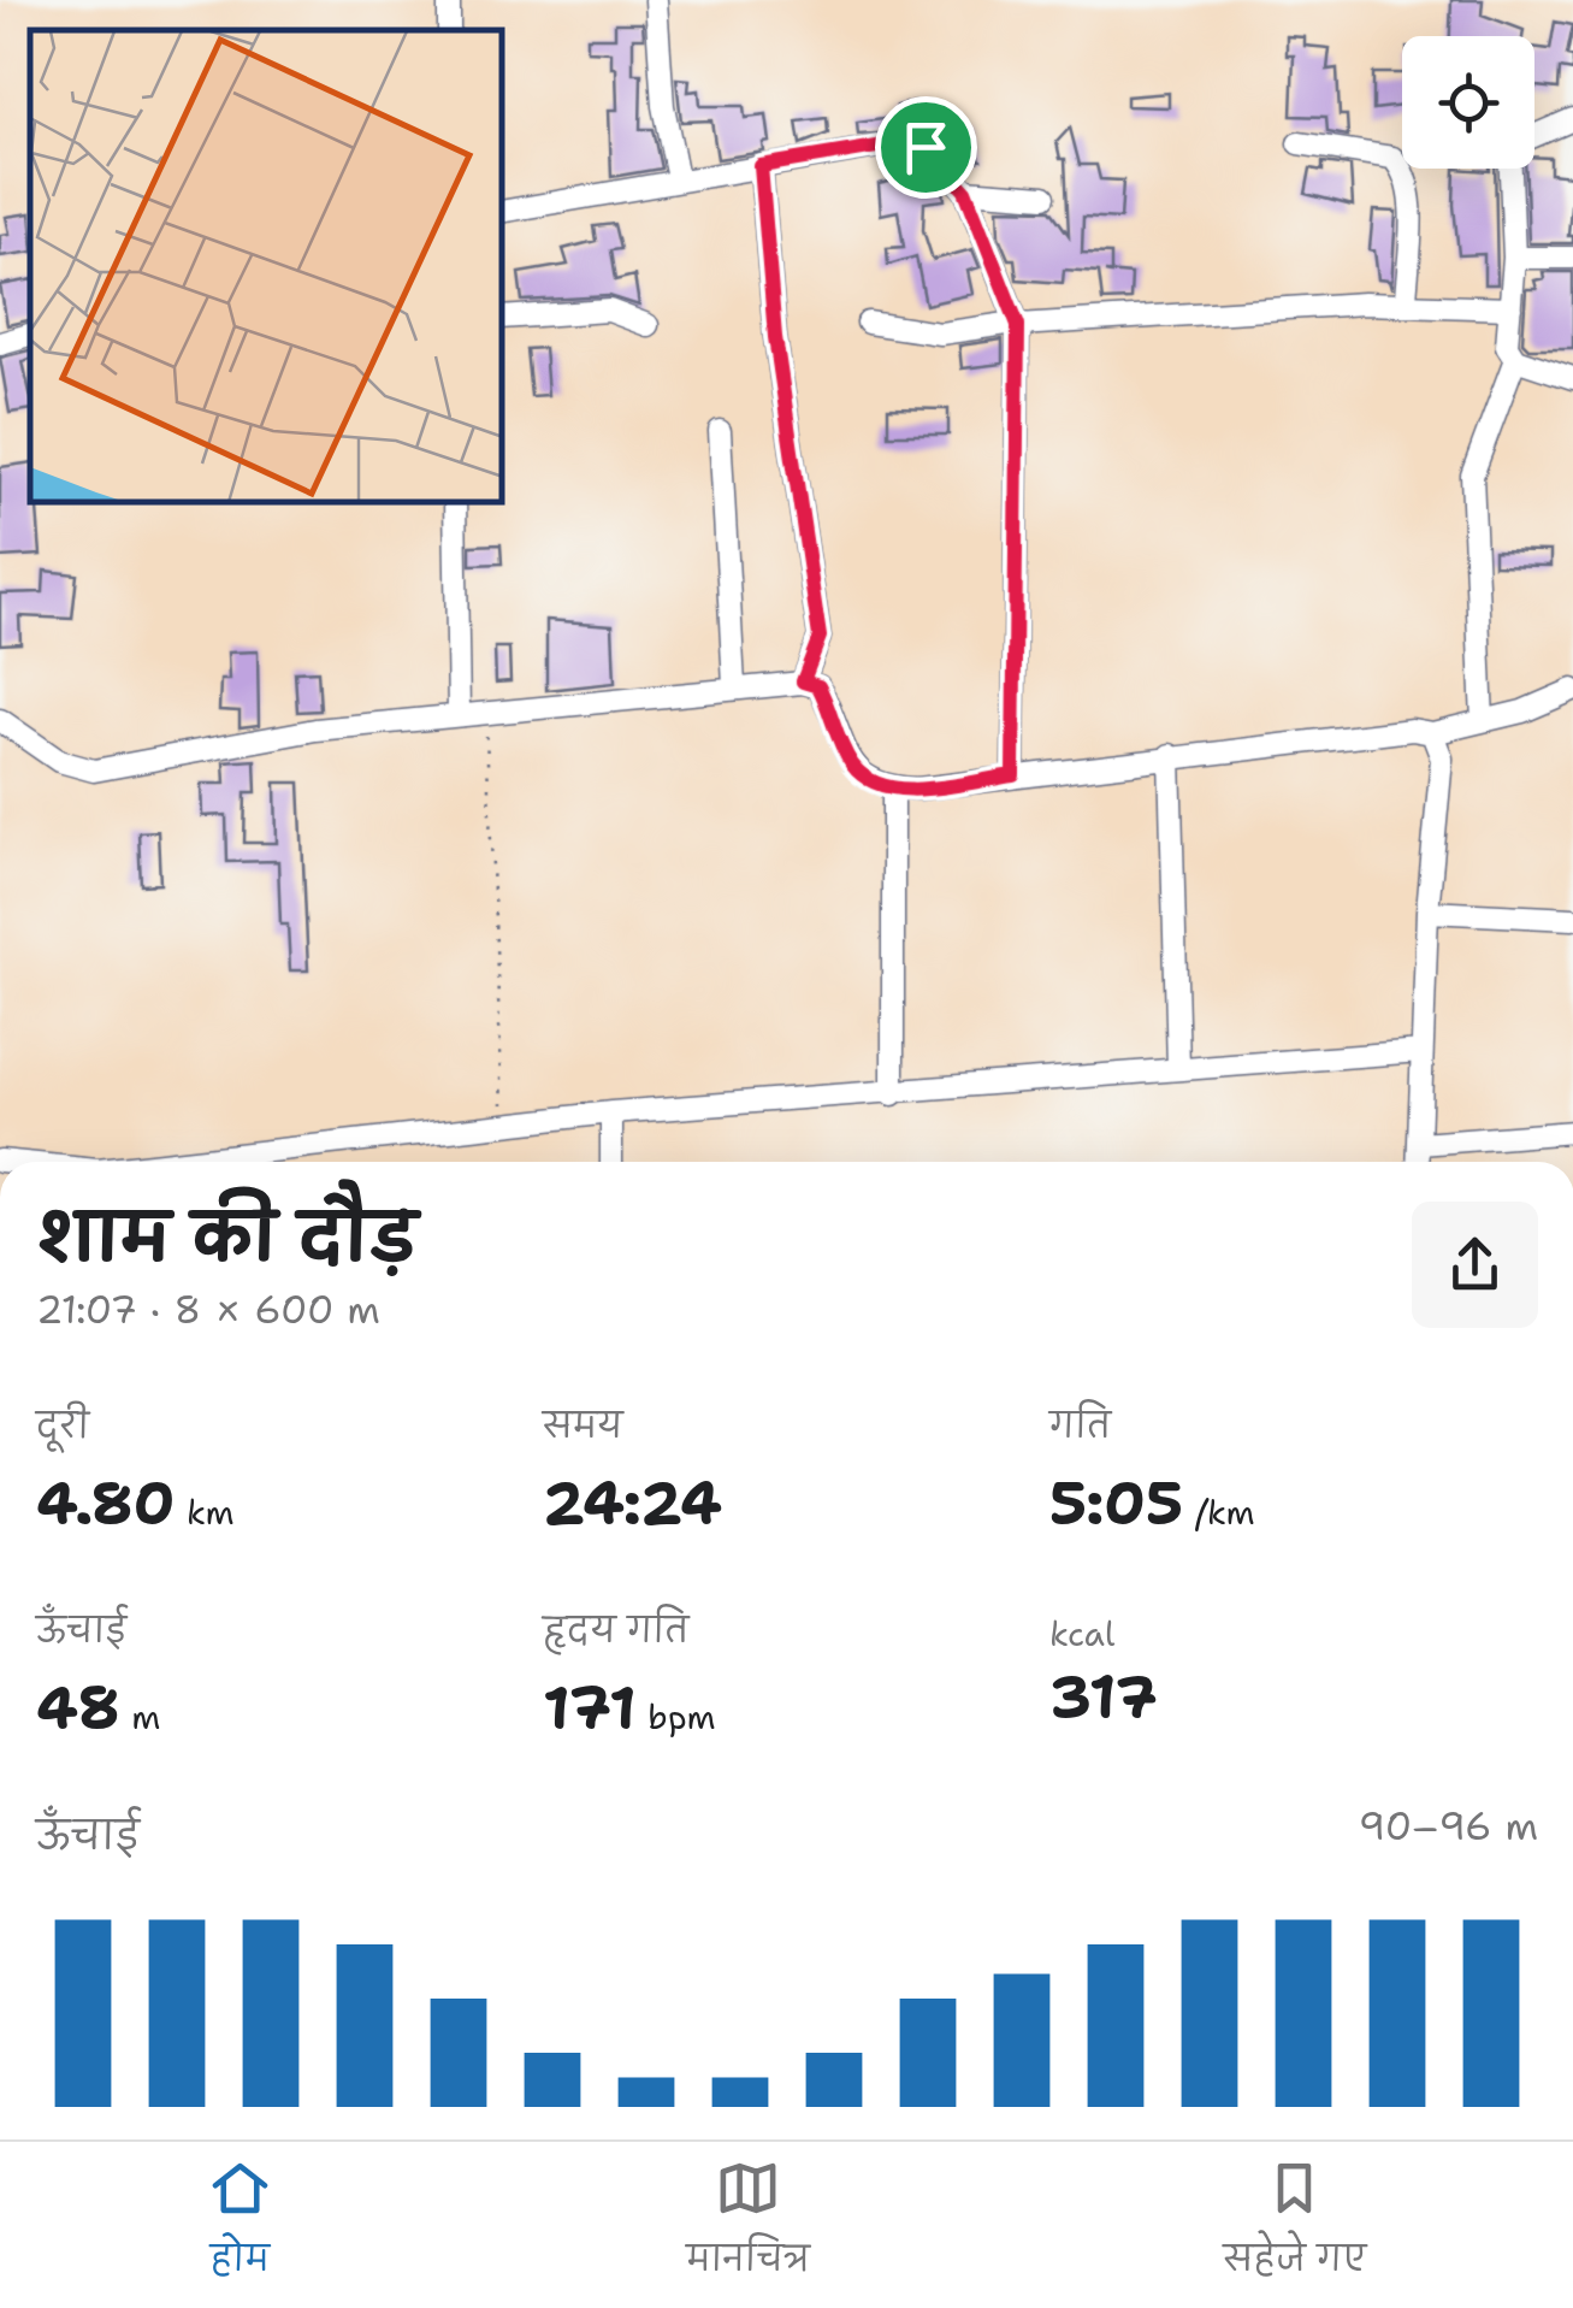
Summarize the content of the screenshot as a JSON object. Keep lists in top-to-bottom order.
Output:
{
  "page": {
    "heading": ["शाम की दौड़", "21:07 · 8 × 600 m"],
    "stats": [
      ["दूरी", "4.80 km"],
      ["समय", "24:24"],
      ["गति", "5:05 /km"],
      ["ऊँचाई", "48 m"],
      ["हृदय गति", "171 bpm"],
      ["kcal", "317"]
    ],
    "chart": ["ऊँचाई", "90–96 m"],
    "tabs": ["होम", "मानचित्र", "सहेजे गए"]
  }
}
